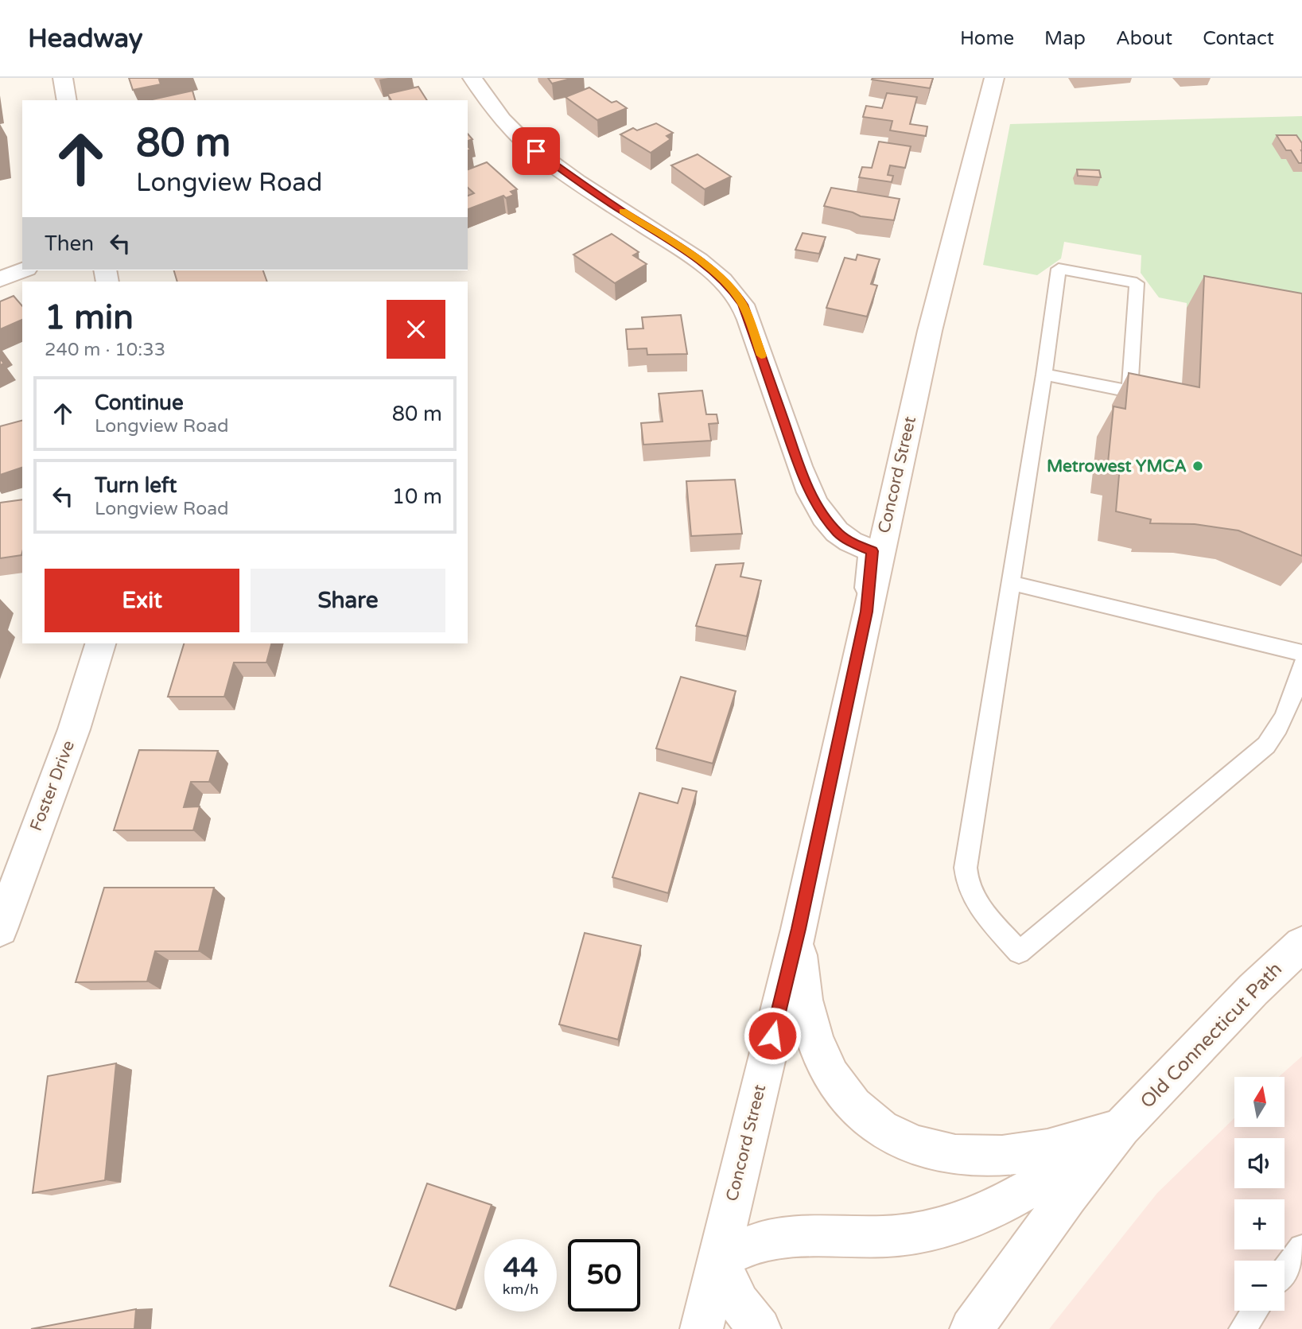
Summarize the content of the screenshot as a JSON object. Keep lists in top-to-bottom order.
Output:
{
  "streets": {
    "main road": ["Concord Street", "Foster Drive", "Old Connecticut Path"]
  },
  "crossings": [
    ["Concord Street", "Old Connecticut Path"]
  ],
  "places": ["Metrowest YMCA"],
  "north": "top",
  "page": {
    "header": "Headway",
    "nav": [
      "Home",
      "Map",
      "About",
      "Contact"
    ],
    "turn": ["80 m", "Longview Road"],
    "then": "Then",
    "heading": ["1 min", "240 m · 10:33"],
    "list": [
      {
        "name": "Continue",
        "note": "Longview Road",
        "value": "80 m"
      },
      {
        "name": "Turn left",
        "note": "Longview Road",
        "value": "10 m"
      }
    ],
    "buttons": ["Exit", "Share"],
    "map_buttons": ["+", "−"],
    "speed": "44 km/h",
    "limit": "50"
  }
}
